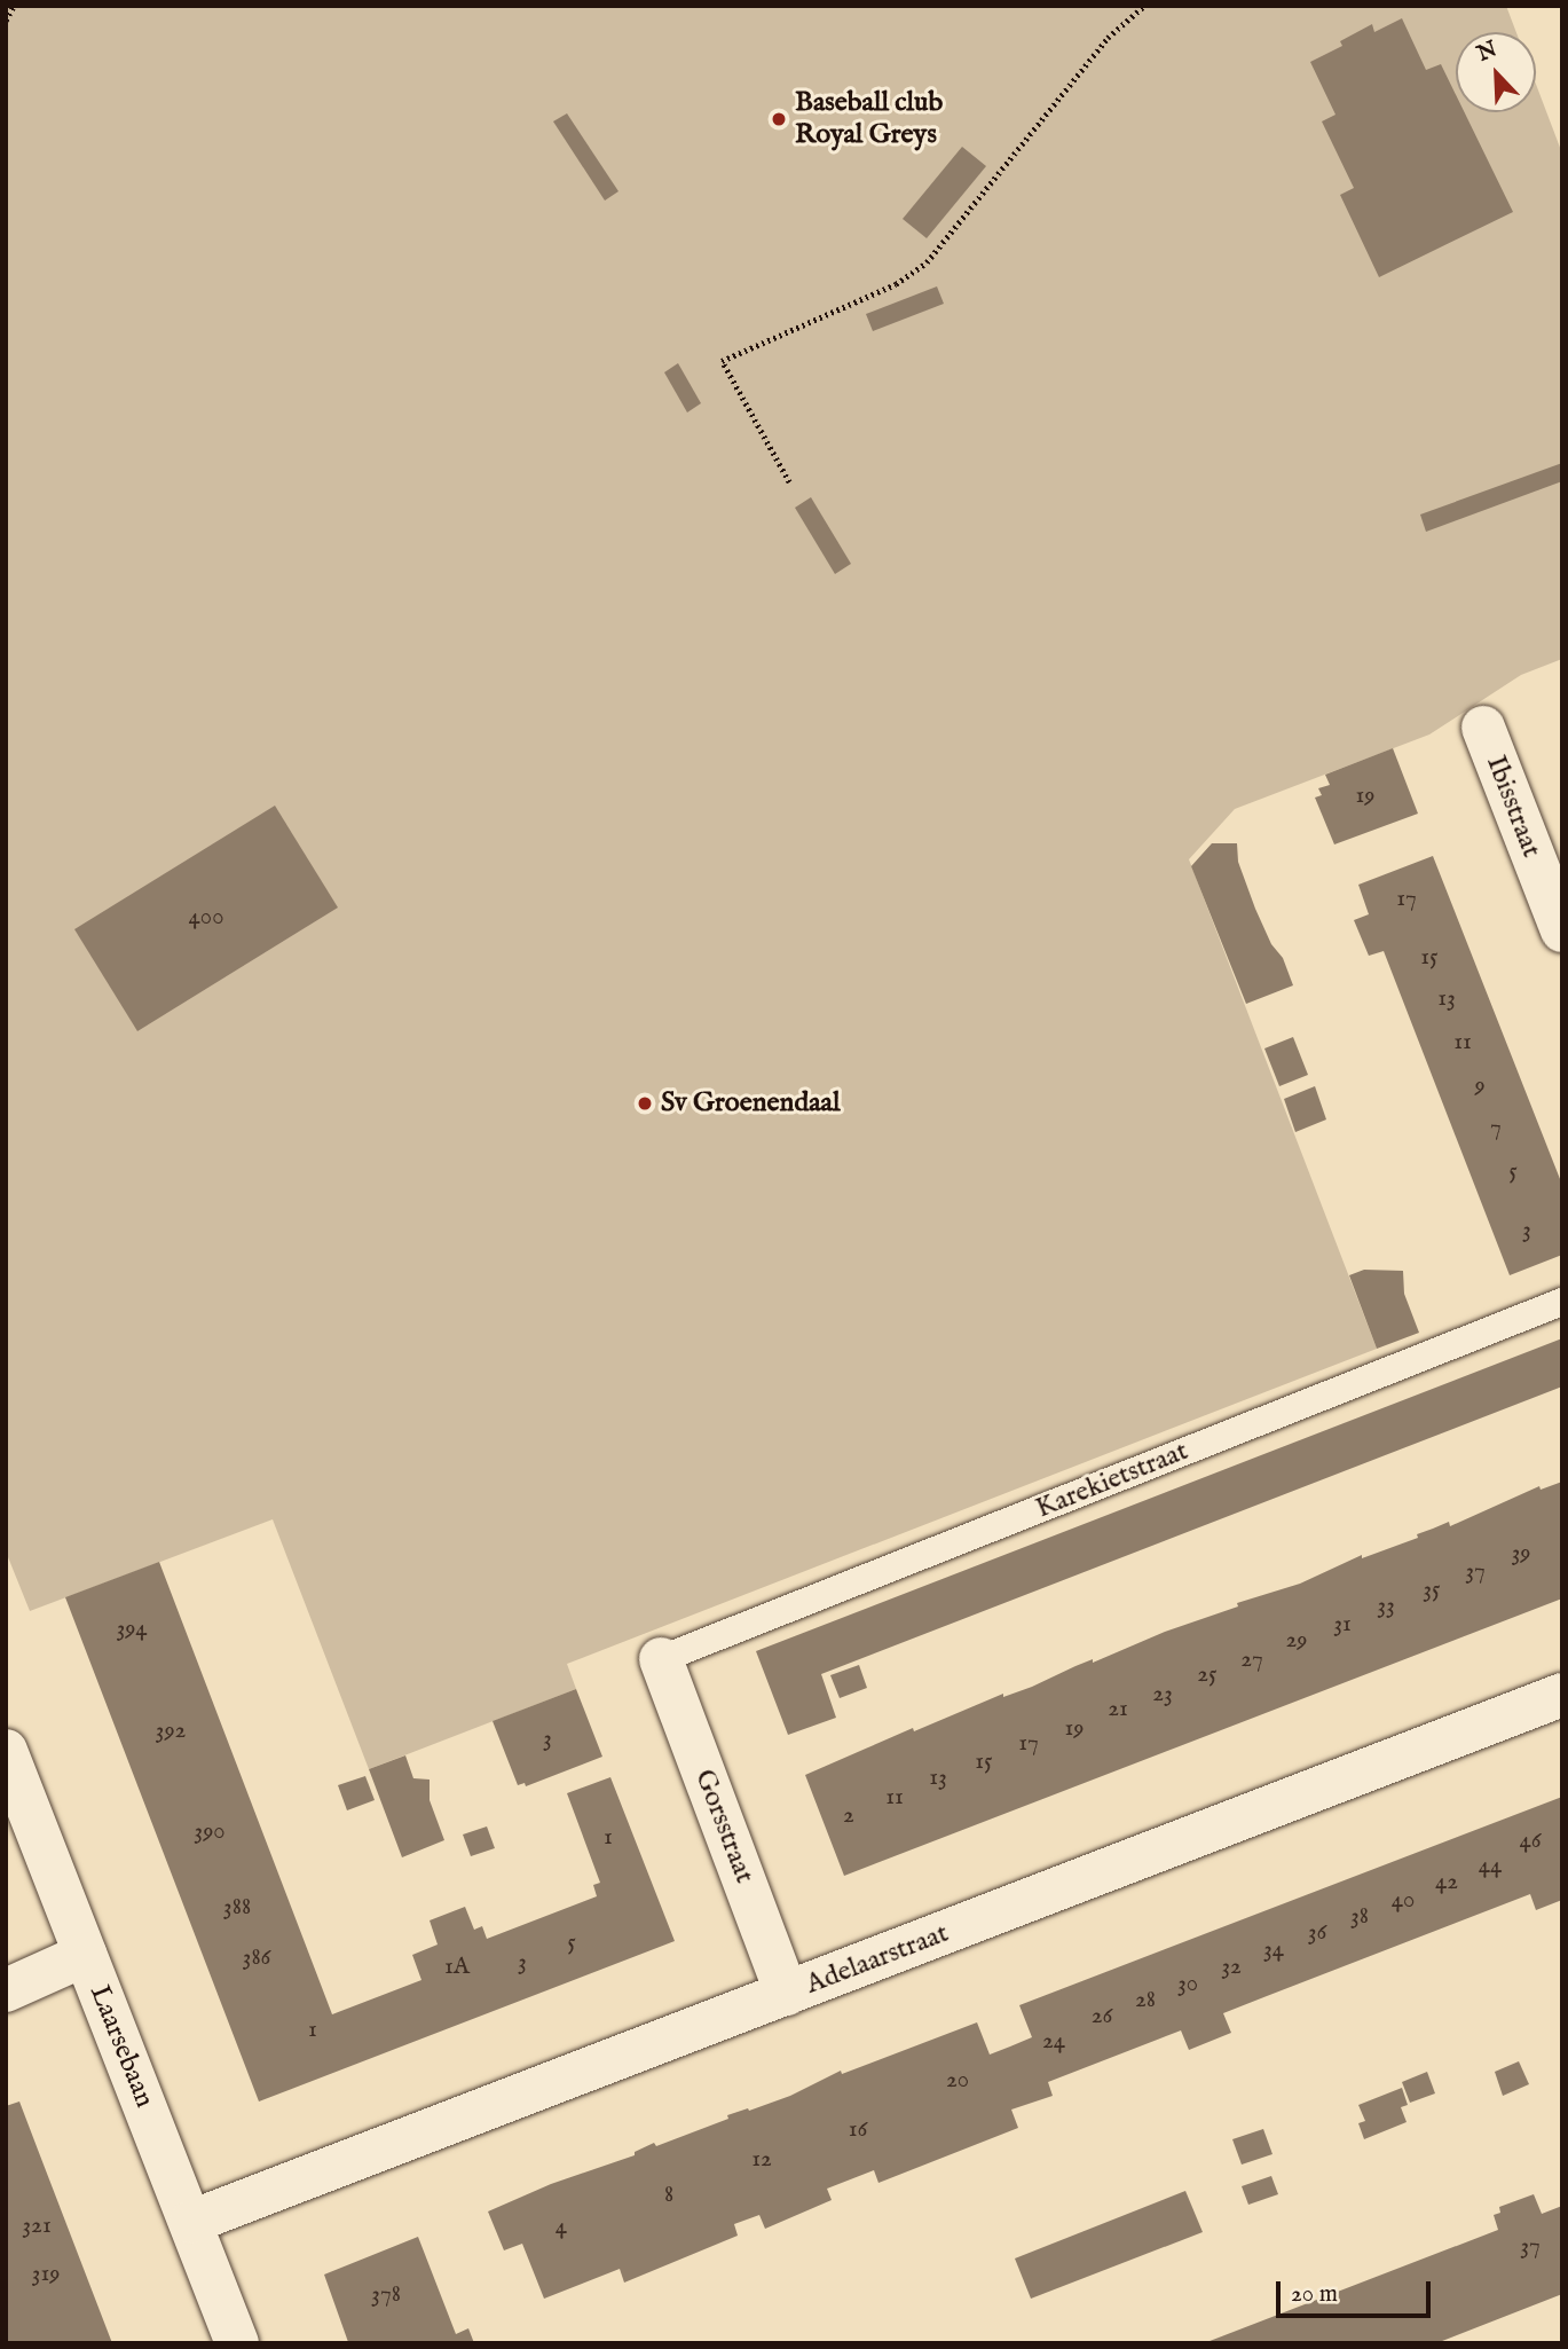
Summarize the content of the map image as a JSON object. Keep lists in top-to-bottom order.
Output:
{
  "streets": {
    "street": [
      "Ibisstraat",
      "Gorsstraat",
      "Adelaarstraat",
      "Laarsebaan"
    ],
    "lane": ["Karekietstraat"]
  },
  "crossings": [
    ["Karekietstraat", "Gorsstraat"],
    ["Gorsstraat", "Adelaarstraat"],
    ["Adelaarstraat", "Laarsebaan"]
  ],
  "places": ["Baseball club Royal Greys", "Sv Groenendaal"],
  "house_numbers": [
    "19",
    "17",
    "400",
    "15",
    "13",
    "11",
    "9",
    "7",
    "5",
    "3",
    "39",
    "37",
    "35",
    "33",
    "31",
    "394",
    "29",
    "27",
    "25",
    "23",
    "21",
    "19",
    "392",
    "3",
    "17",
    "15",
    "13",
    "11",
    "2",
    "390",
    "1",
    "46",
    "44",
    "42",
    "40",
    "388",
    "38",
    "36",
    "5",
    "34",
    "386",
    "3",
    "1A",
    "32",
    "30",
    "28",
    "26",
    "1",
    "24",
    "20",
    "16",
    "12",
    "8",
    "321",
    "4",
    "37",
    "319",
    "378"
  ],
  "scale_bar": "20 m",
  "north": "top left"
}
